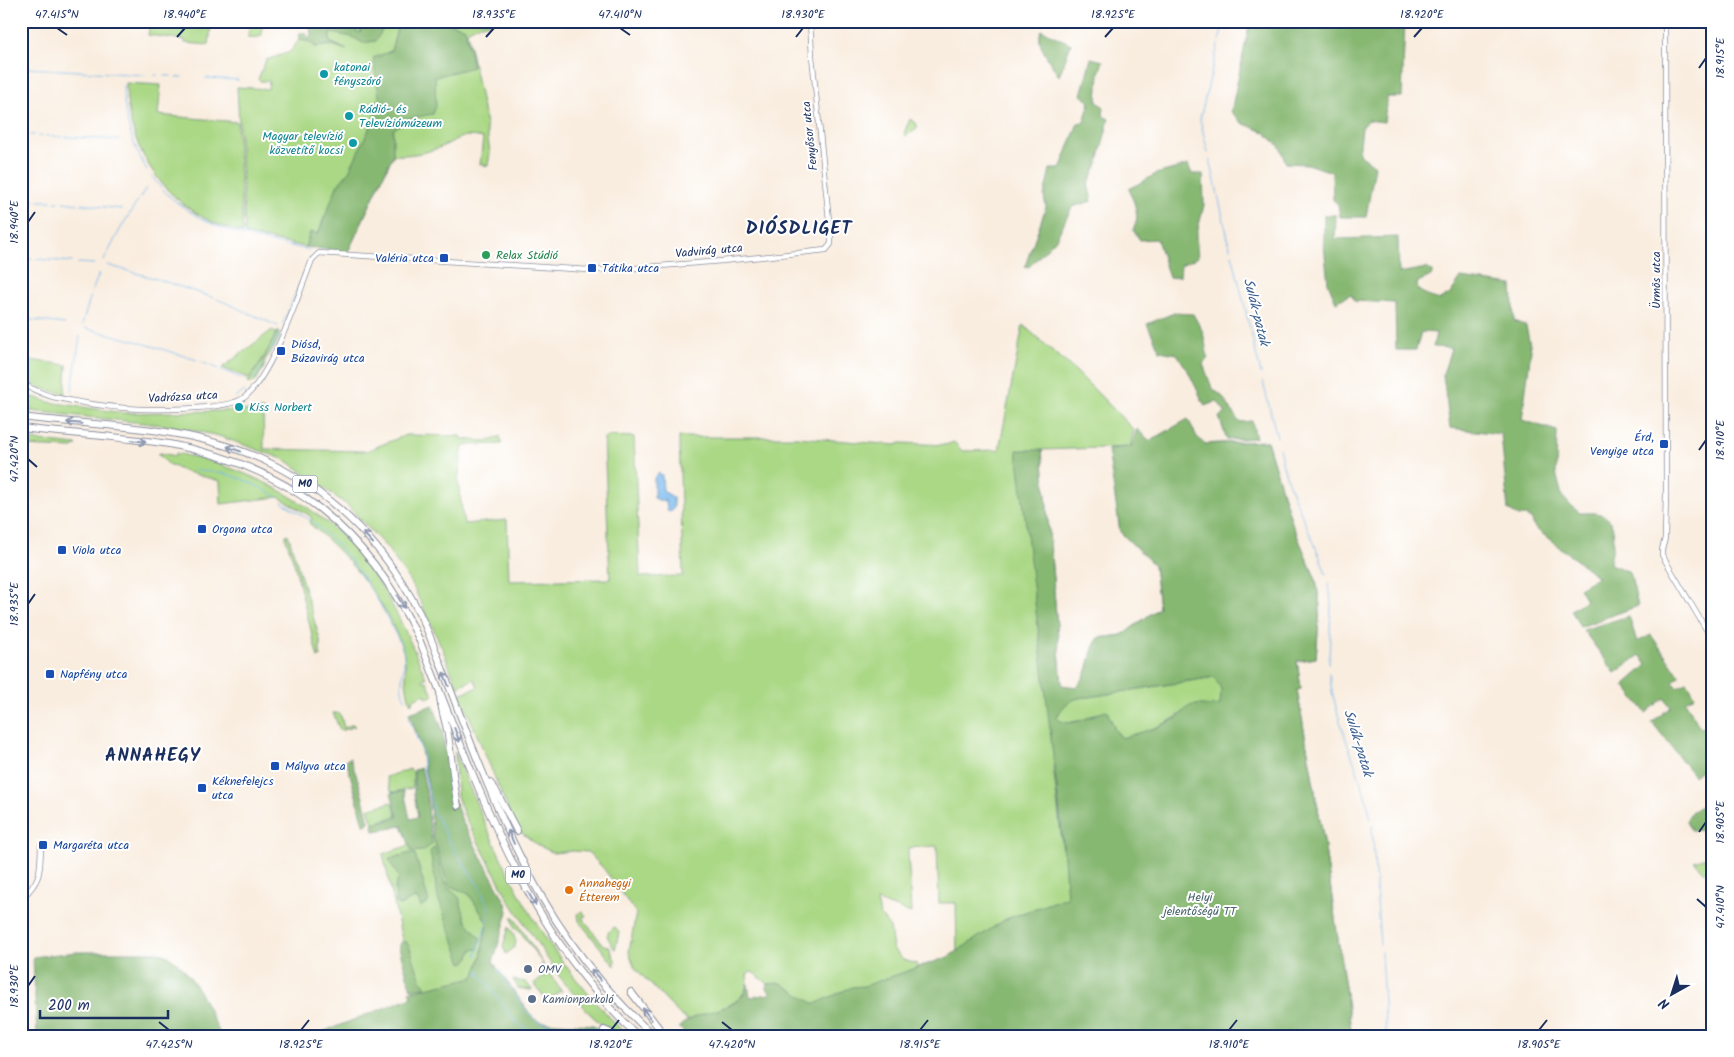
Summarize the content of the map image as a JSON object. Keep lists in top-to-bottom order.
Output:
{
  "streets": {
    "highway": ["M0"],
    "street": [
      "Fenyősor utca",
      "Vadvirág utca",
      "Ürmös utca",
      "Vadrózsa utca"
    ]
  },
  "crossings": [
    ["Fenyősor utca", "Vadvirág utca"],
    ["Vadvirág utca", "Vadrózsa utca"]
  ],
  "districts": ["DIÓSDLIGET", "ANNAHEGY"],
  "water": ["Sulák-patak"],
  "parks": ["Helyi jelentőségű TT"],
  "places": {
    "other": [
      "katonai fényszóró",
      "Rádió- és Televíziómúzeum",
      "Magyar televízió közvetítő kocsi",
      "Relax Stúdió",
      "Kiss Norbert",
      "Annahegyi Étterem",
      "OMV",
      "Kamionparkoló"
    ],
    "transit": [
      "Valéria utca",
      "Tátika utca",
      "Diósd, Búzavirág utca",
      "Érd, Venyige utca",
      "Orgona utca",
      "Viola utca",
      "Napfény utca",
      "Mályva utca",
      "Kéknefelejcs utca",
      "Margaréta utca"
    ]
  },
  "scale_bar": "200 m",
  "north": "bottom left",
  "coordinates": [
    "47.415°N",
    "18.940°E",
    "18.935°E",
    "47.410°N",
    "18.930°E",
    "18.925°E",
    "18.920°E",
    "18.915°E",
    "18.910°E",
    "47.420°N",
    "18.905°E",
    "47.425°N"
  ]
}
